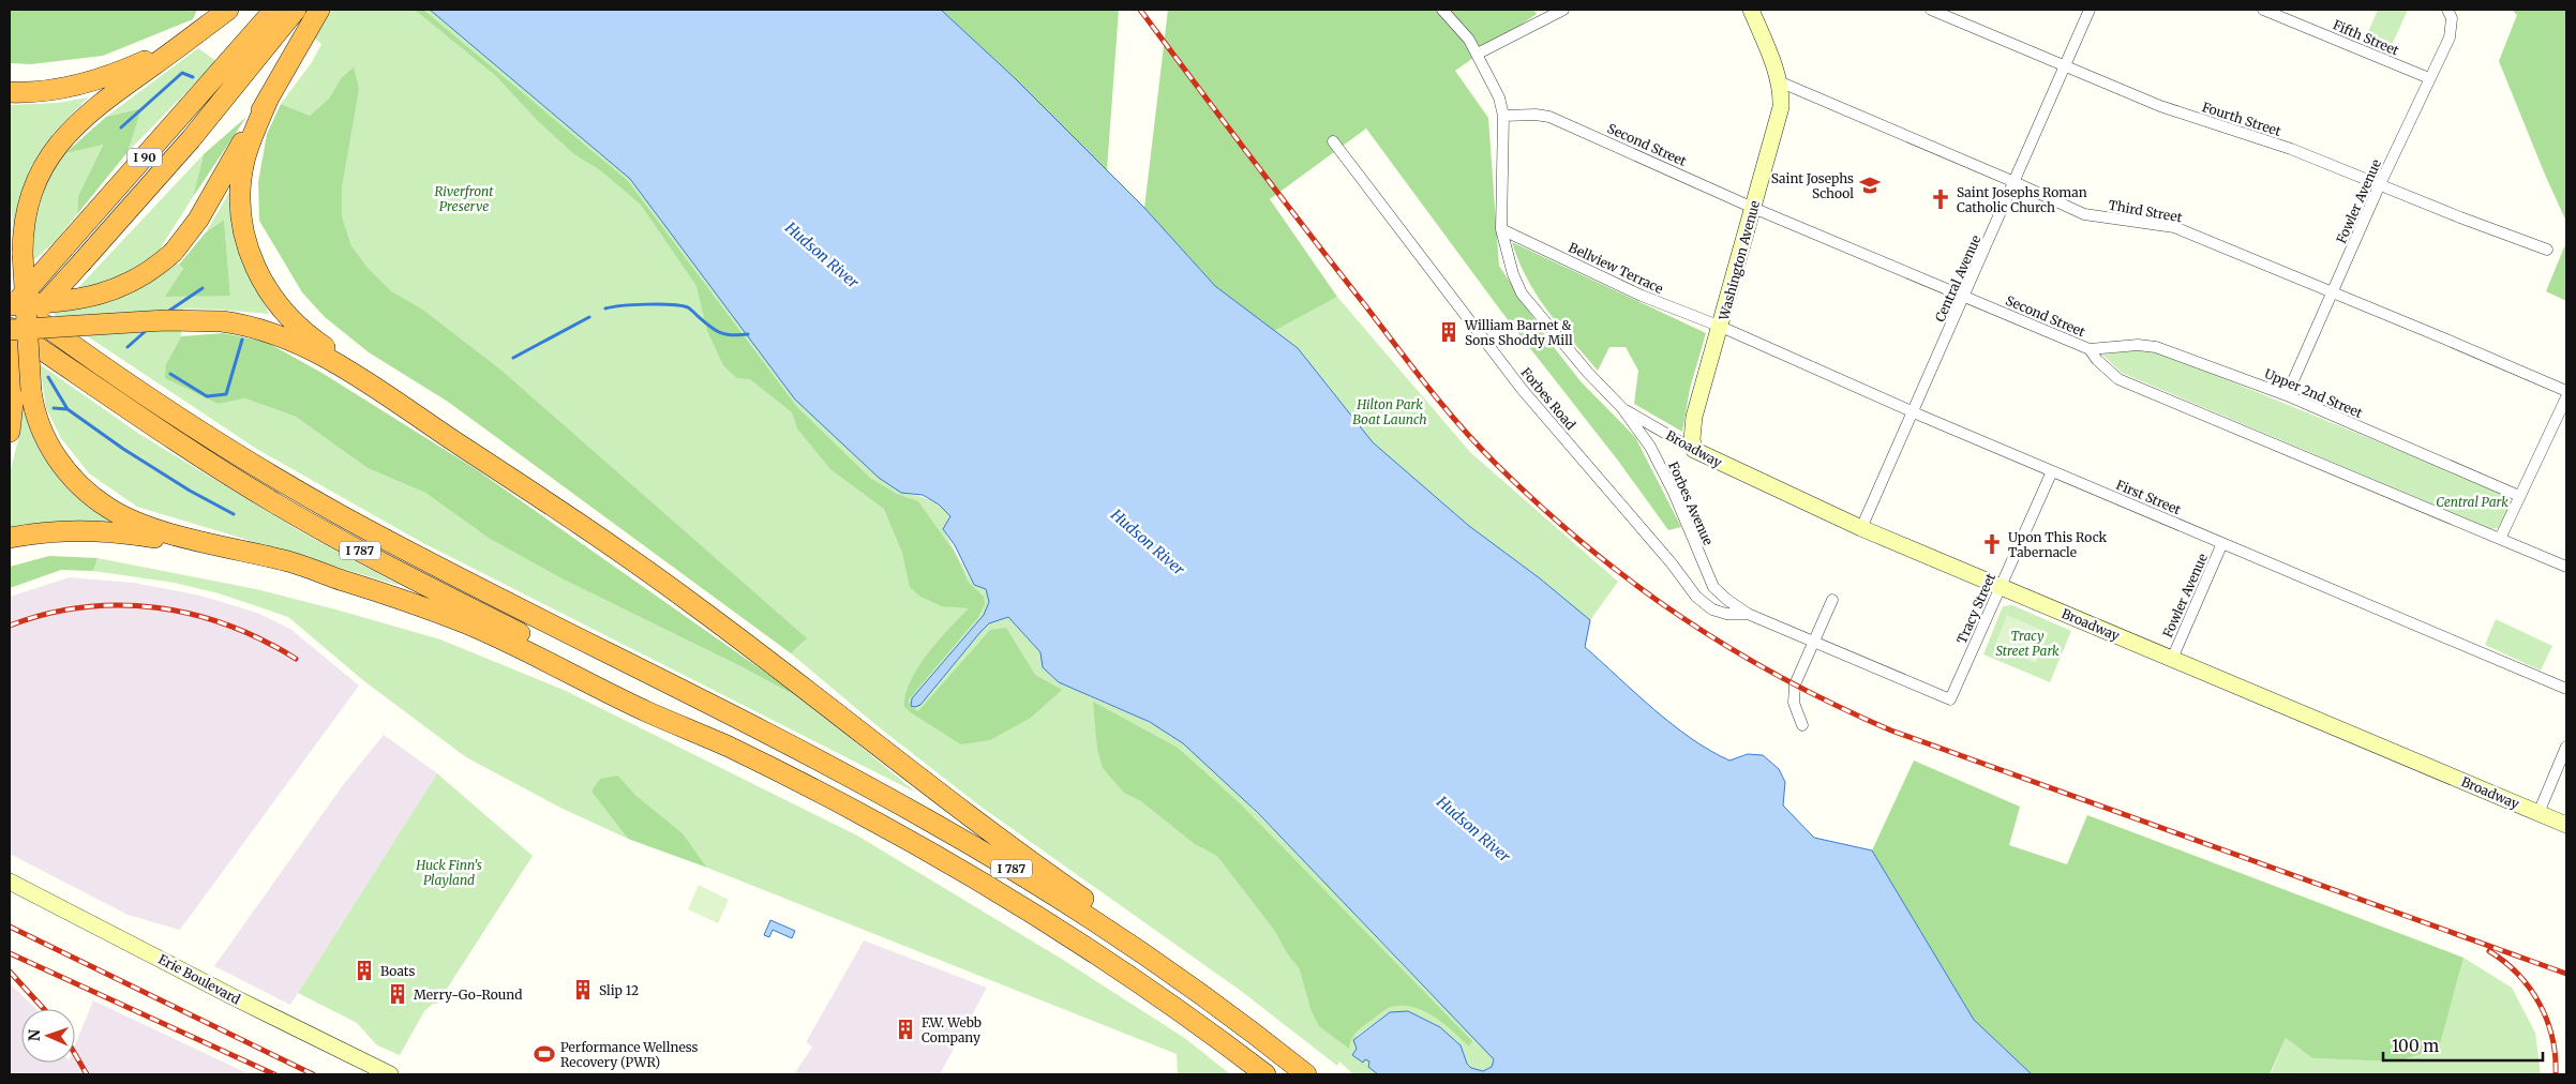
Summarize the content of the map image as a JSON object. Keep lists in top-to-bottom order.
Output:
{
  "streets": {
    "highway": ["I 90", "I 787"],
    "street": [
      "Fifth Street",
      "Fourth Street",
      "Second Street",
      "Fowler Avenue",
      "Third Street",
      "Washington Avenue",
      "Bellview Terrace",
      "Central Avenue",
      "Upper 2nd Street",
      "Forbes Road",
      "Broadway",
      "First Street",
      "Forbes Avenue",
      "Tracy Street",
      "Erie Boulevard"
    ]
  },
  "crossings": [
    ["Fifth Street", "Fowler Avenue"],
    ["Fourth Street", "Fowler Avenue"],
    ["Fourth Street", "Central Avenue"],
    ["Second Street", "Washington Avenue"],
    ["Second Street", "Central Avenue"],
    ["Second Street", "Upper 2nd Street"],
    ["Second Street", "Forbes Avenue"],
    ["Fowler Avenue", "Third Street"],
    ["Fowler Avenue", "Upper 2nd Street"],
    ["Fowler Avenue", "Broadway"],
    ["Fowler Avenue", "First Street"],
    ["Third Street", "Washington Avenue"],
    ["Third Street", "Central Avenue"],
    ["Washington Avenue", "Bellview Terrace"],
    ["Washington Avenue", "Broadway"],
    ["Washington Avenue", "First Street"],
    ["Bellview Terrace", "First Street"],
    ["Bellview Terrace", "Forbes Avenue"],
    ["Central Avenue", "Broadway"],
    ["Central Avenue", "First Street"],
    ["Forbes Road", "Forbes Avenue"],
    ["Broadway", "Forbes Avenue"],
    ["Broadway", "Tracy Street"],
    ["First Street", "Tracy Street"],
    ["Forbes Avenue", "Tracy Street"]
  ],
  "water": ["Hudson River"],
  "parks": [
    "Riverfront Preserve",
    "Hilton Park Boat Launch",
    "Central Park",
    "Tracy Street Park",
    "Huck Finn's Playland"
  ],
  "places": {
    "school or university": ["Saint Josephs School"],
    "church": ["Saint Josephs Roman Catholic Church", "Upon This Rock Tabernacle"],
    "building": [
      "William Barnet & Sons Shoddy Mill",
      "Boats",
      "Slip 12",
      "Merry-Go-Round",
      "F.W. Webb Company"
    ],
    "sports": ["Performance Wellness Recovery (PWR)"]
  },
  "scale_bar": "100 m",
  "north": "left"
}
